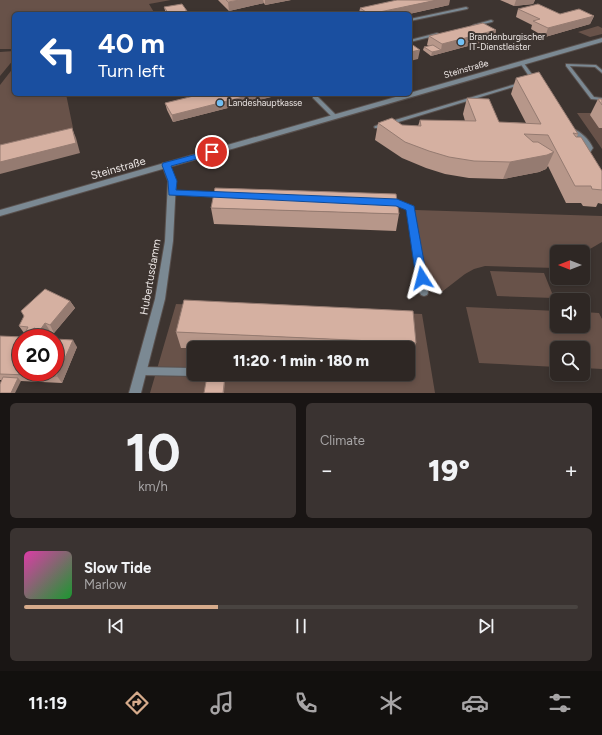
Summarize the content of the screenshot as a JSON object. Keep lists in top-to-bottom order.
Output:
{
  "streets": {
    "street": ["Steinstraße", "Hubertusdamm"]
  },
  "crossings": [
    ["Steinstraße", "Hubertusdamm"]
  ],
  "places": ["Brandenburgischer IT-Dienstleister", "Landeshauptkasse"],
  "north": "left",
  "page": {
    "turn": ["40 m", "Turn left"],
    "limit": "20",
    "trip": "11:20 · 1 min · 180 m",
    "tile": [
      ["10", "km/h"],
      "Climate"
    ],
    "heat": ["−", "19°", "+"],
    "song": ["Slow Tide", "Marlow"],
    "tabs": "11:19"
  }
}
